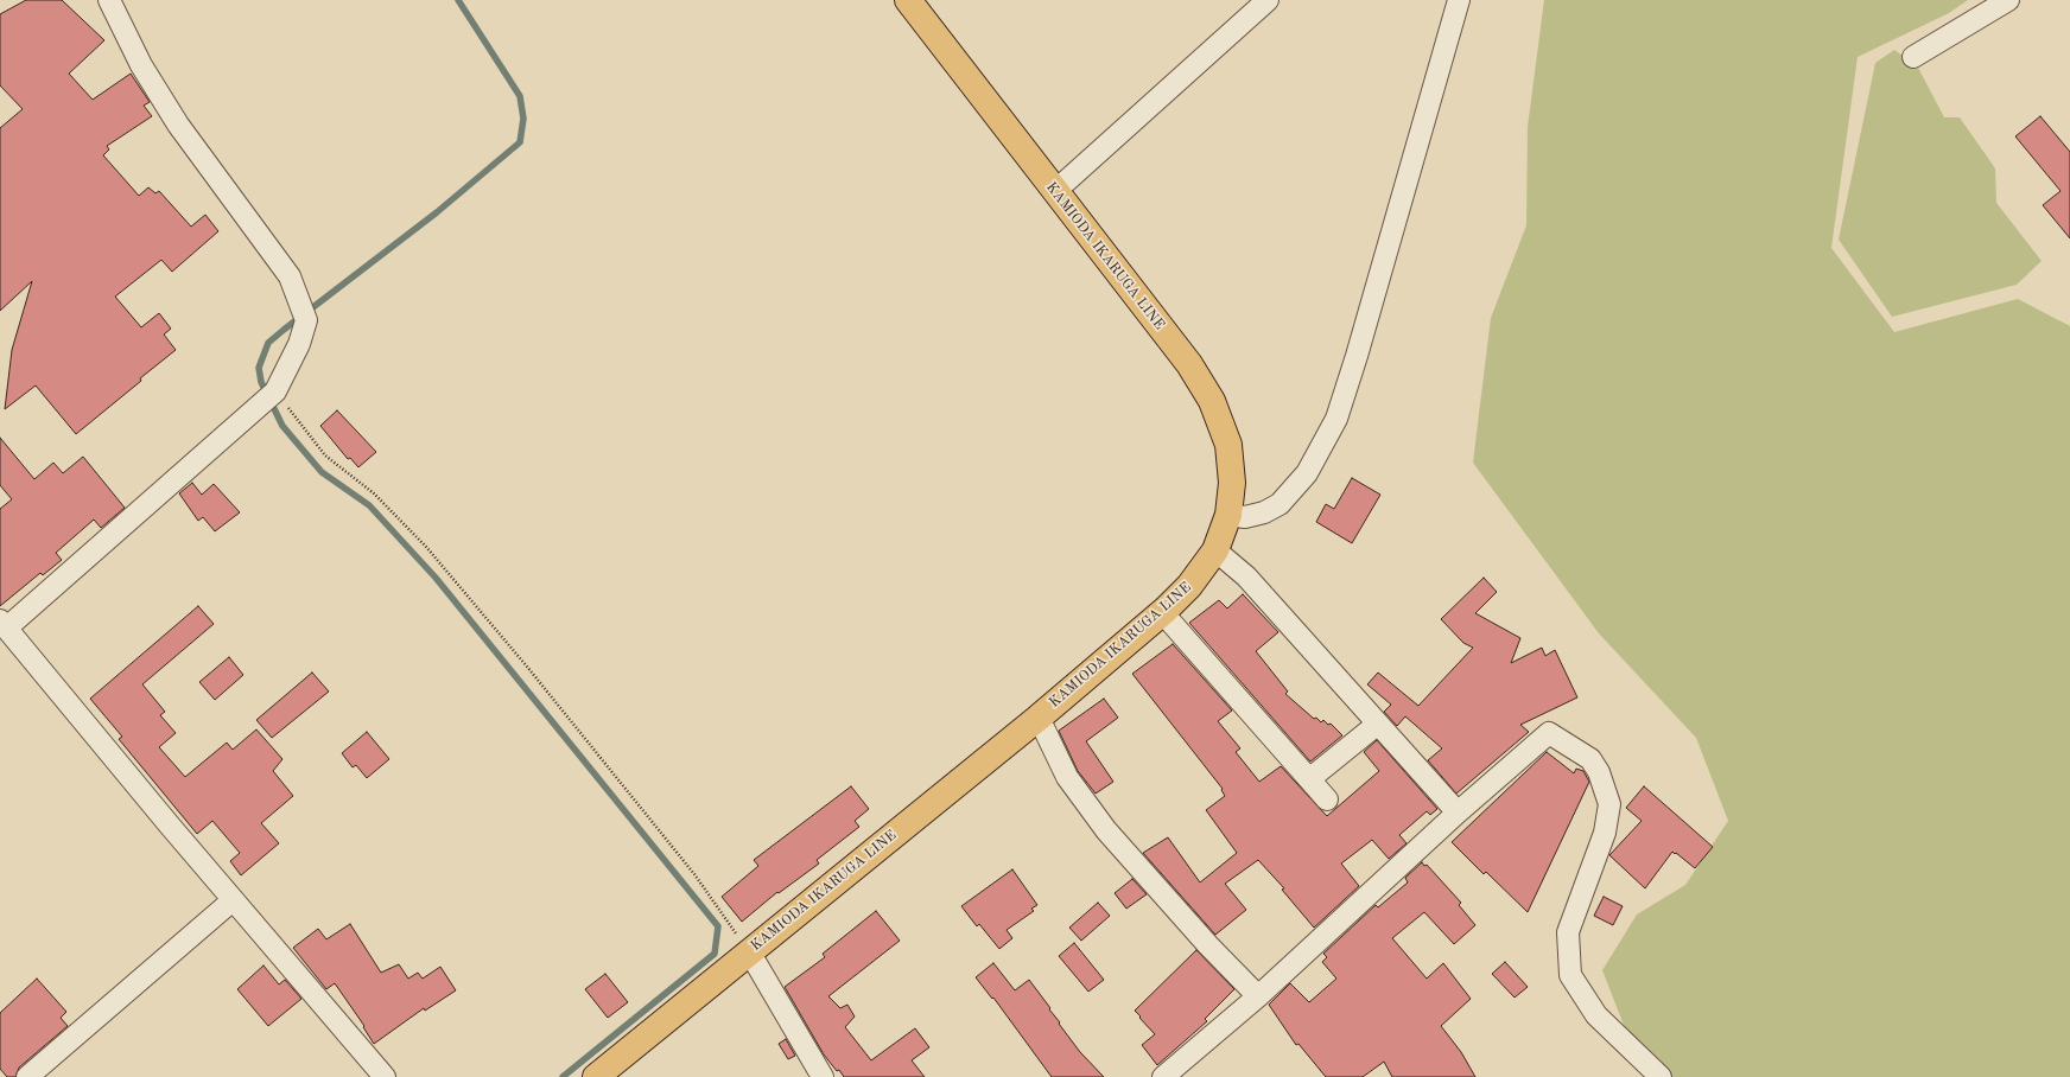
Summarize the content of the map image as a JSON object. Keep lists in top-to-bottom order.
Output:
{
  "streets": {
    "main road": ["KAMIODA IKARUGA LINE"]
  }
}
